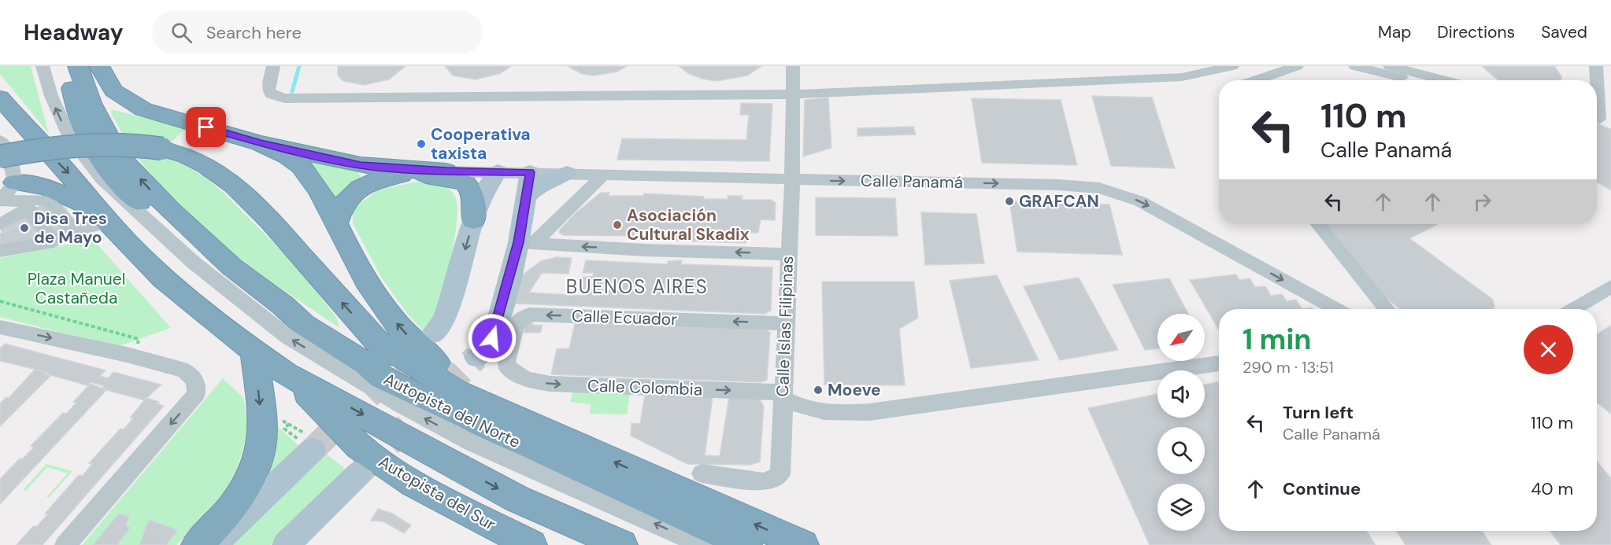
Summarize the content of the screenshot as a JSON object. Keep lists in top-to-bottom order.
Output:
{
  "streets": {
    "highway": ["Autopista del Norte", "Autopista del Sur"],
    "street": [
      "Calle Panamá",
      "Calle Ecuador",
      "Calle Islas Filipinas",
      "Calle Colombia"
    ]
  },
  "crossings": [
    ["Calle Panamá", "Calle Islas Filipinas"],
    ["Calle Ecuador", "Calle Islas Filipinas"],
    ["Calle Ecuador", "Calle Colombia"],
    ["Calle Islas Filipinas", "Calle Colombia"]
  ],
  "districts": ["BUENOS AIRES"],
  "parks": ["Plaza Manuel Castañeda"],
  "places": [
    "Cooperativa taxista",
    "GRAFCAN",
    "Asociación Cultural Skadix",
    "Disa Tres de Mayo",
    "Moeve"
  ],
  "north": "bottom left",
  "page": {
    "header": "Headway",
    "search": "Search here",
    "nav": ["Map", "Directions", "Saved"],
    "turn": ["110 m", "Calle Panamá"],
    "heading": ["1 min", "290 m · 13:51"],
    "list": [
      {
        "name": "Turn left",
        "note": "Calle Panamá",
        "value": "110 m"
      },
      {
        "name": "Continue",
        "value": "40 m"
      }
    ]
  }
}
